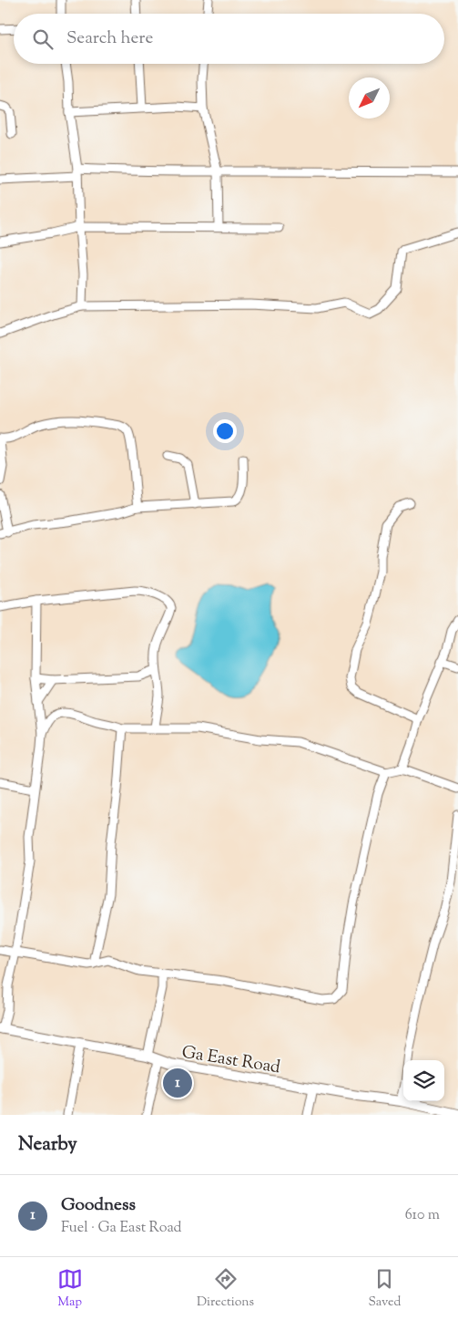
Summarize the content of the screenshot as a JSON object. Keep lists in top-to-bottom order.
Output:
{
  "streets": {
    "street": ["Ga East Road"]
  },
  "north": "bottom left",
  "page": {
    "search": "Search here",
    "pins": "1",
    "heading": "Nearby",
    "list": [
      {
        "mark": "1",
        "name": "Goodness",
        "note": "Fuel · Ga East Road",
        "value": "610 m"
      }
    ],
    "nav": ["Map", "Directions", "Saved"]
  }
}
